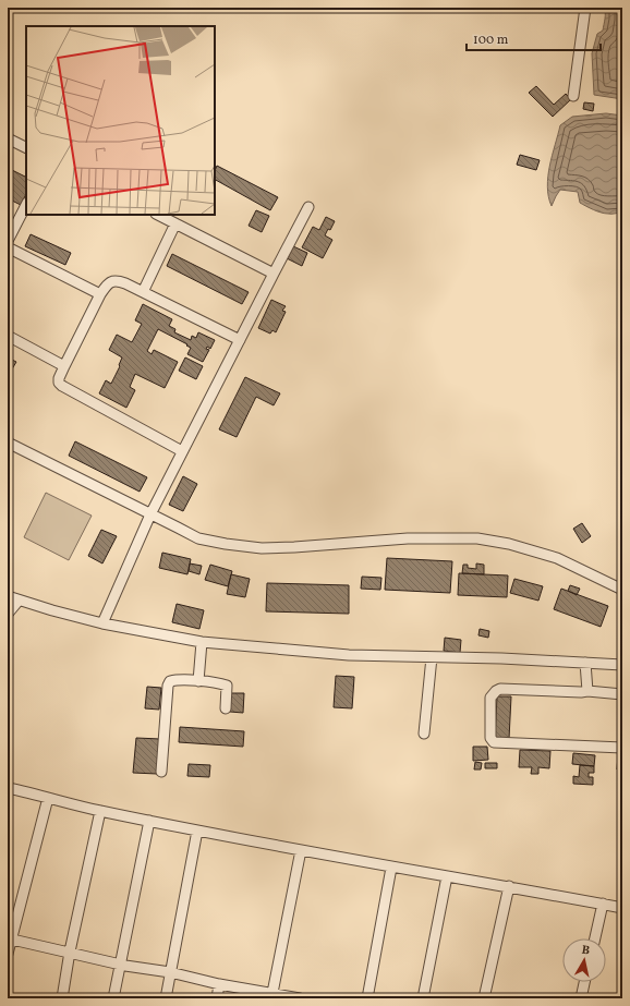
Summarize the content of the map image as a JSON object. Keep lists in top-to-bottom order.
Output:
{
  "scale_bar": "100 m",
  "north": "top"
}
